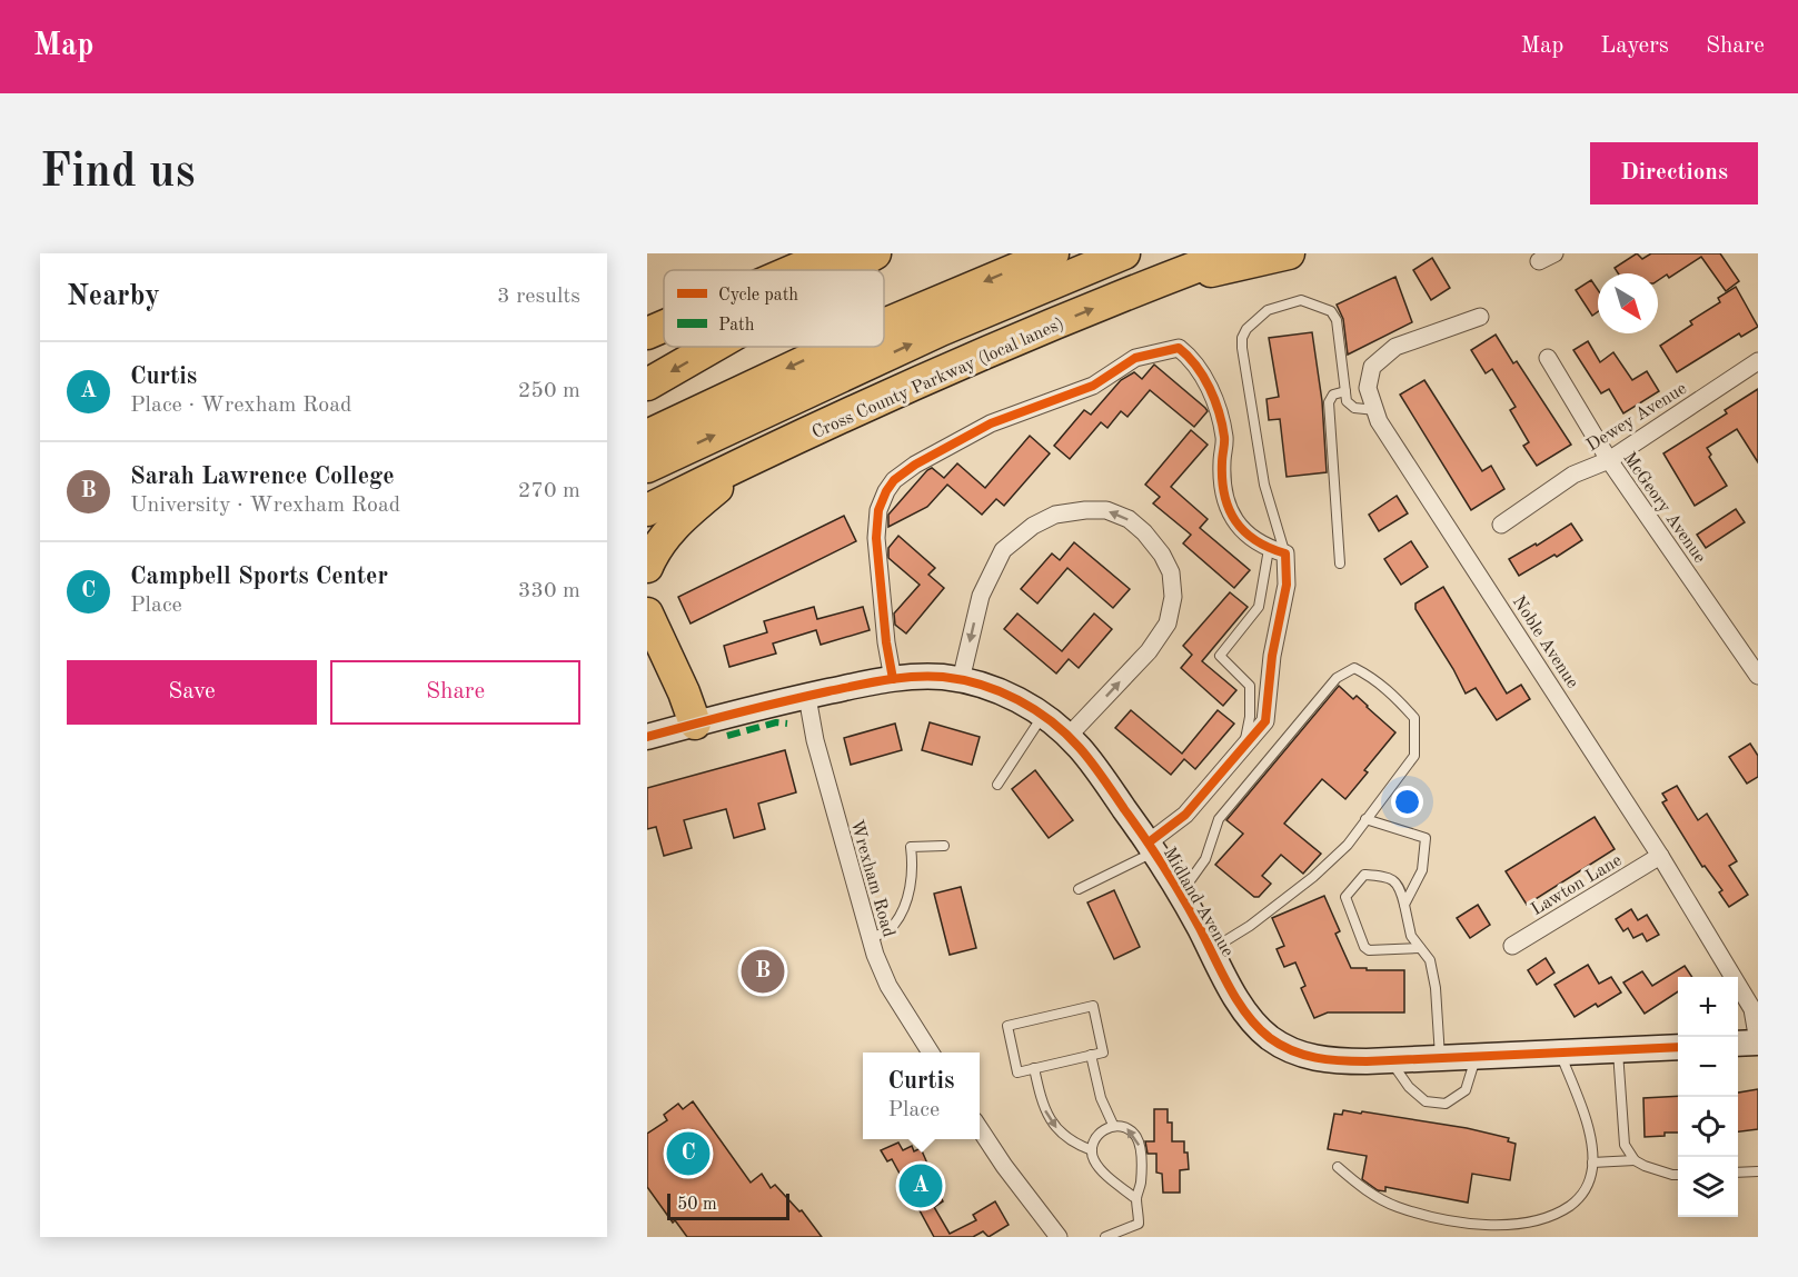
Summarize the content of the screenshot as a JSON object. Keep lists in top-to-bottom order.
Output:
{
  "streets": {
    "highway": ["Cross County Parkway (local lanes)"],
    "street": [
      "Dewey Avenue",
      "McGeory Avenue",
      "Noble Avenue",
      "Wrexham Road",
      "Lawton Lane",
      "Midland Avenue"
    ]
  },
  "crossings": [
    ["Dewey Avenue", "McGeory Avenue"],
    ["Noble Avenue", "Lawton Lane"],
    ["Wrexham Road", "Midland Avenue"]
  ],
  "legend": ["Cycle path", "Path"],
  "scale_bar": "50 m",
  "north": "bottom right",
  "page": {
    "header": "Map",
    "nav": ["Map", "Layers", "Share"],
    "buttons": [
      "Directions",
      ["Save", "Share"]
    ],
    "title": "Find us",
    "heading": ["Nearby", "3 results"],
    "list": [
      {
        "mark": "A",
        "name": "Curtis",
        "note": "Place · Wrexham Road",
        "value": "250 m"
      },
      {
        "mark": "B",
        "name": "Sarah Lawrence College",
        "note": "University · Wrexham Road",
        "value": "270 m"
      },
      {
        "mark": "C",
        "name": "Campbell Sports Center",
        "note": "Place",
        "value": "330 m"
      }
    ],
    "pins": ["B", "C", "A"],
    "map_buttons": ["+", "−"],
    "popup": ["Curtis", "Place"],
    "scale": "50 m"
  }
}
